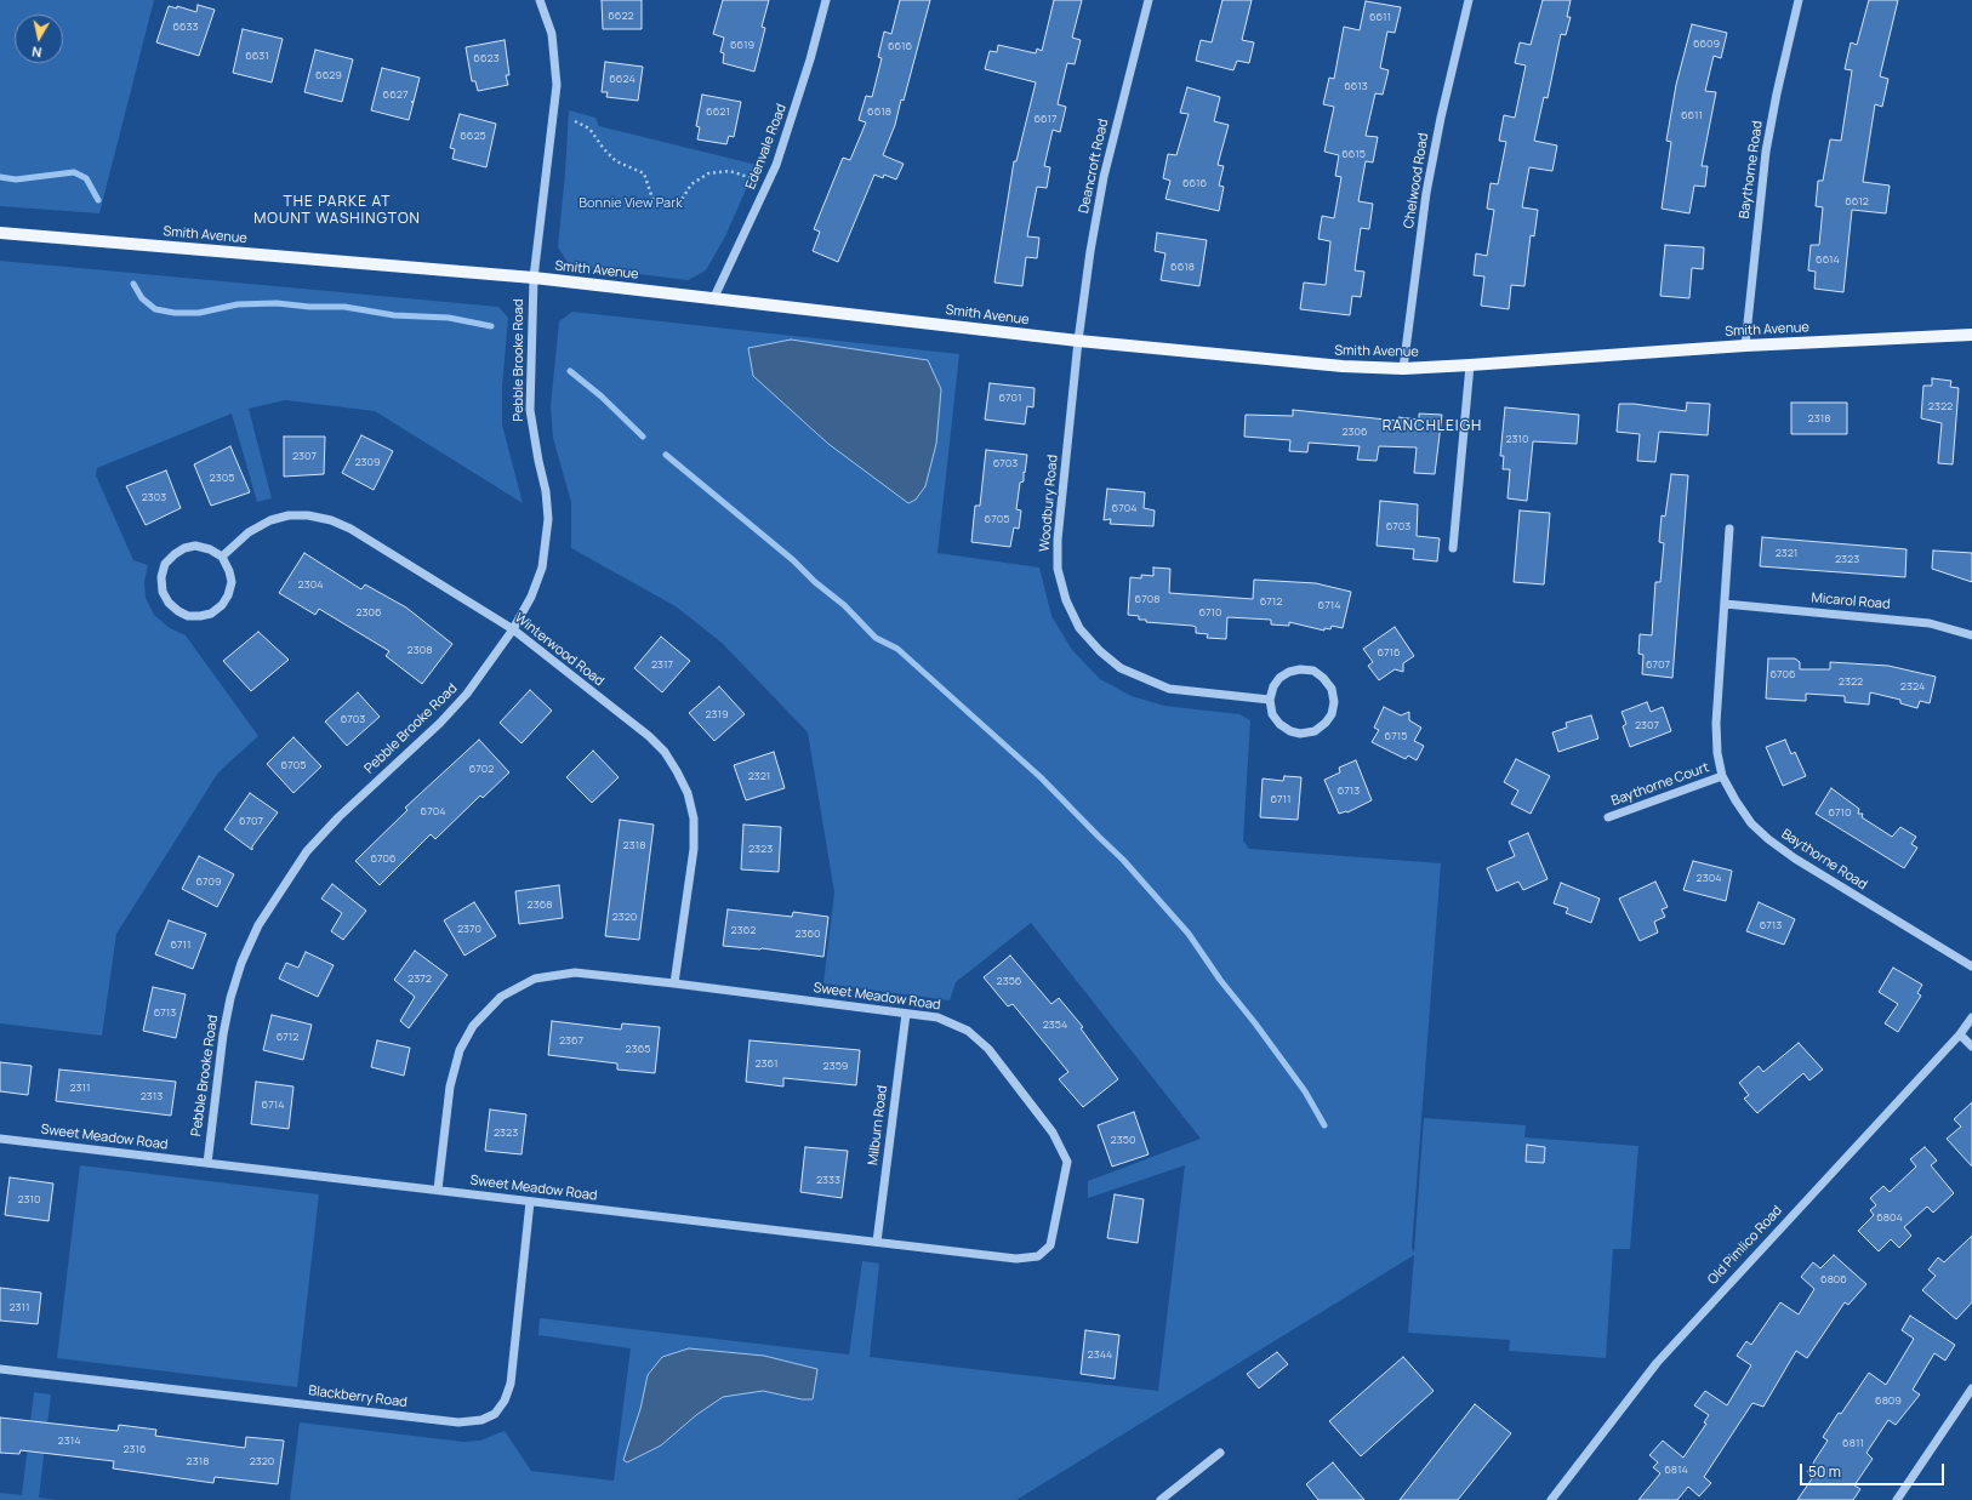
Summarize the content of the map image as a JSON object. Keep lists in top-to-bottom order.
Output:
{
  "streets": {
    "main road": ["Smith Avenue"],
    "street": [
      "Edenvale Road",
      "Deancroft Road",
      "Baythorne Road",
      "Chelwood Road",
      "Pebble Brooke Road",
      "Woodbury Road",
      "Micarol Road",
      "Winterwood Road",
      "Baythorne Court",
      "Sweet Meadow Road",
      "Milburn Road",
      "Old Pimlico Road",
      "Blackberry Road"
    ]
  },
  "crossings": [
    ["Edenvale Road", "Smith Avenue"],
    ["Deancroft Road", "Smith Avenue"],
    ["Deancroft Road", "Woodbury Road"],
    ["Baythorne Road", "Smith Avenue"],
    ["Baythorne Road", "Micarol Road"],
    ["Baythorne Road", "Baythorne Court"],
    ["Chelwood Road", "Smith Avenue"],
    ["Smith Avenue", "Pebble Brooke Road"],
    ["Smith Avenue", "Woodbury Road"],
    ["Pebble Brooke Road", "Winterwood Road"],
    ["Pebble Brooke Road", "Sweet Meadow Road"],
    ["Winterwood Road", "Sweet Meadow Road"],
    ["Sweet Meadow Road", "Milburn Road"],
    ["Sweet Meadow Road", "Blackberry Road"]
  ],
  "districts": ["THE PARKE AT MOUNT WASHINGTON", "RANCHLEIGH"],
  "parks": ["Bonnie View Park"],
  "house_numbers": [
    "6622",
    "6611",
    "6633",
    "6609",
    "6619",
    "6616",
    "6631",
    "6623",
    "6629",
    "6624",
    "6613",
    "6627",
    "6621",
    "6618",
    "6611",
    "6617",
    "6625",
    "6615",
    "6616",
    "6612",
    "6614",
    "6618",
    "6701",
    "2322",
    "2318",
    "2306",
    "2310",
    "2307",
    "2309",
    "6703",
    "2305",
    "2303",
    "6704",
    "6705",
    "6703",
    "2321",
    "2323",
    "2304",
    "6708",
    "6712",
    "6714",
    "2306",
    "6710",
    "2308",
    "6716",
    "2317",
    "6707",
    "6706",
    "2322",
    "2324",
    "2319",
    "6703",
    "2307",
    "6715",
    "6705",
    "6702",
    "2321",
    "6713",
    "6711",
    "6704",
    "6710",
    "6707",
    "2318",
    "2323",
    "6706",
    "2304",
    "6709",
    "2368",
    "2320",
    "6713",
    "2370",
    "2362",
    "2360",
    "6711",
    "2372",
    "2356",
    "6713",
    "2354",
    "6712",
    "2367",
    "2365",
    "2361",
    "2359",
    "2311",
    "2313",
    "6714",
    "2323",
    "2350",
    "2333",
    "2310",
    "6804",
    "6806",
    "2311",
    "2344",
    "6809",
    "2314",
    "6811",
    "2316",
    "2318",
    "2320",
    "6814"
  ],
  "scale_bar": "50 m",
  "north": "bottom"
}
